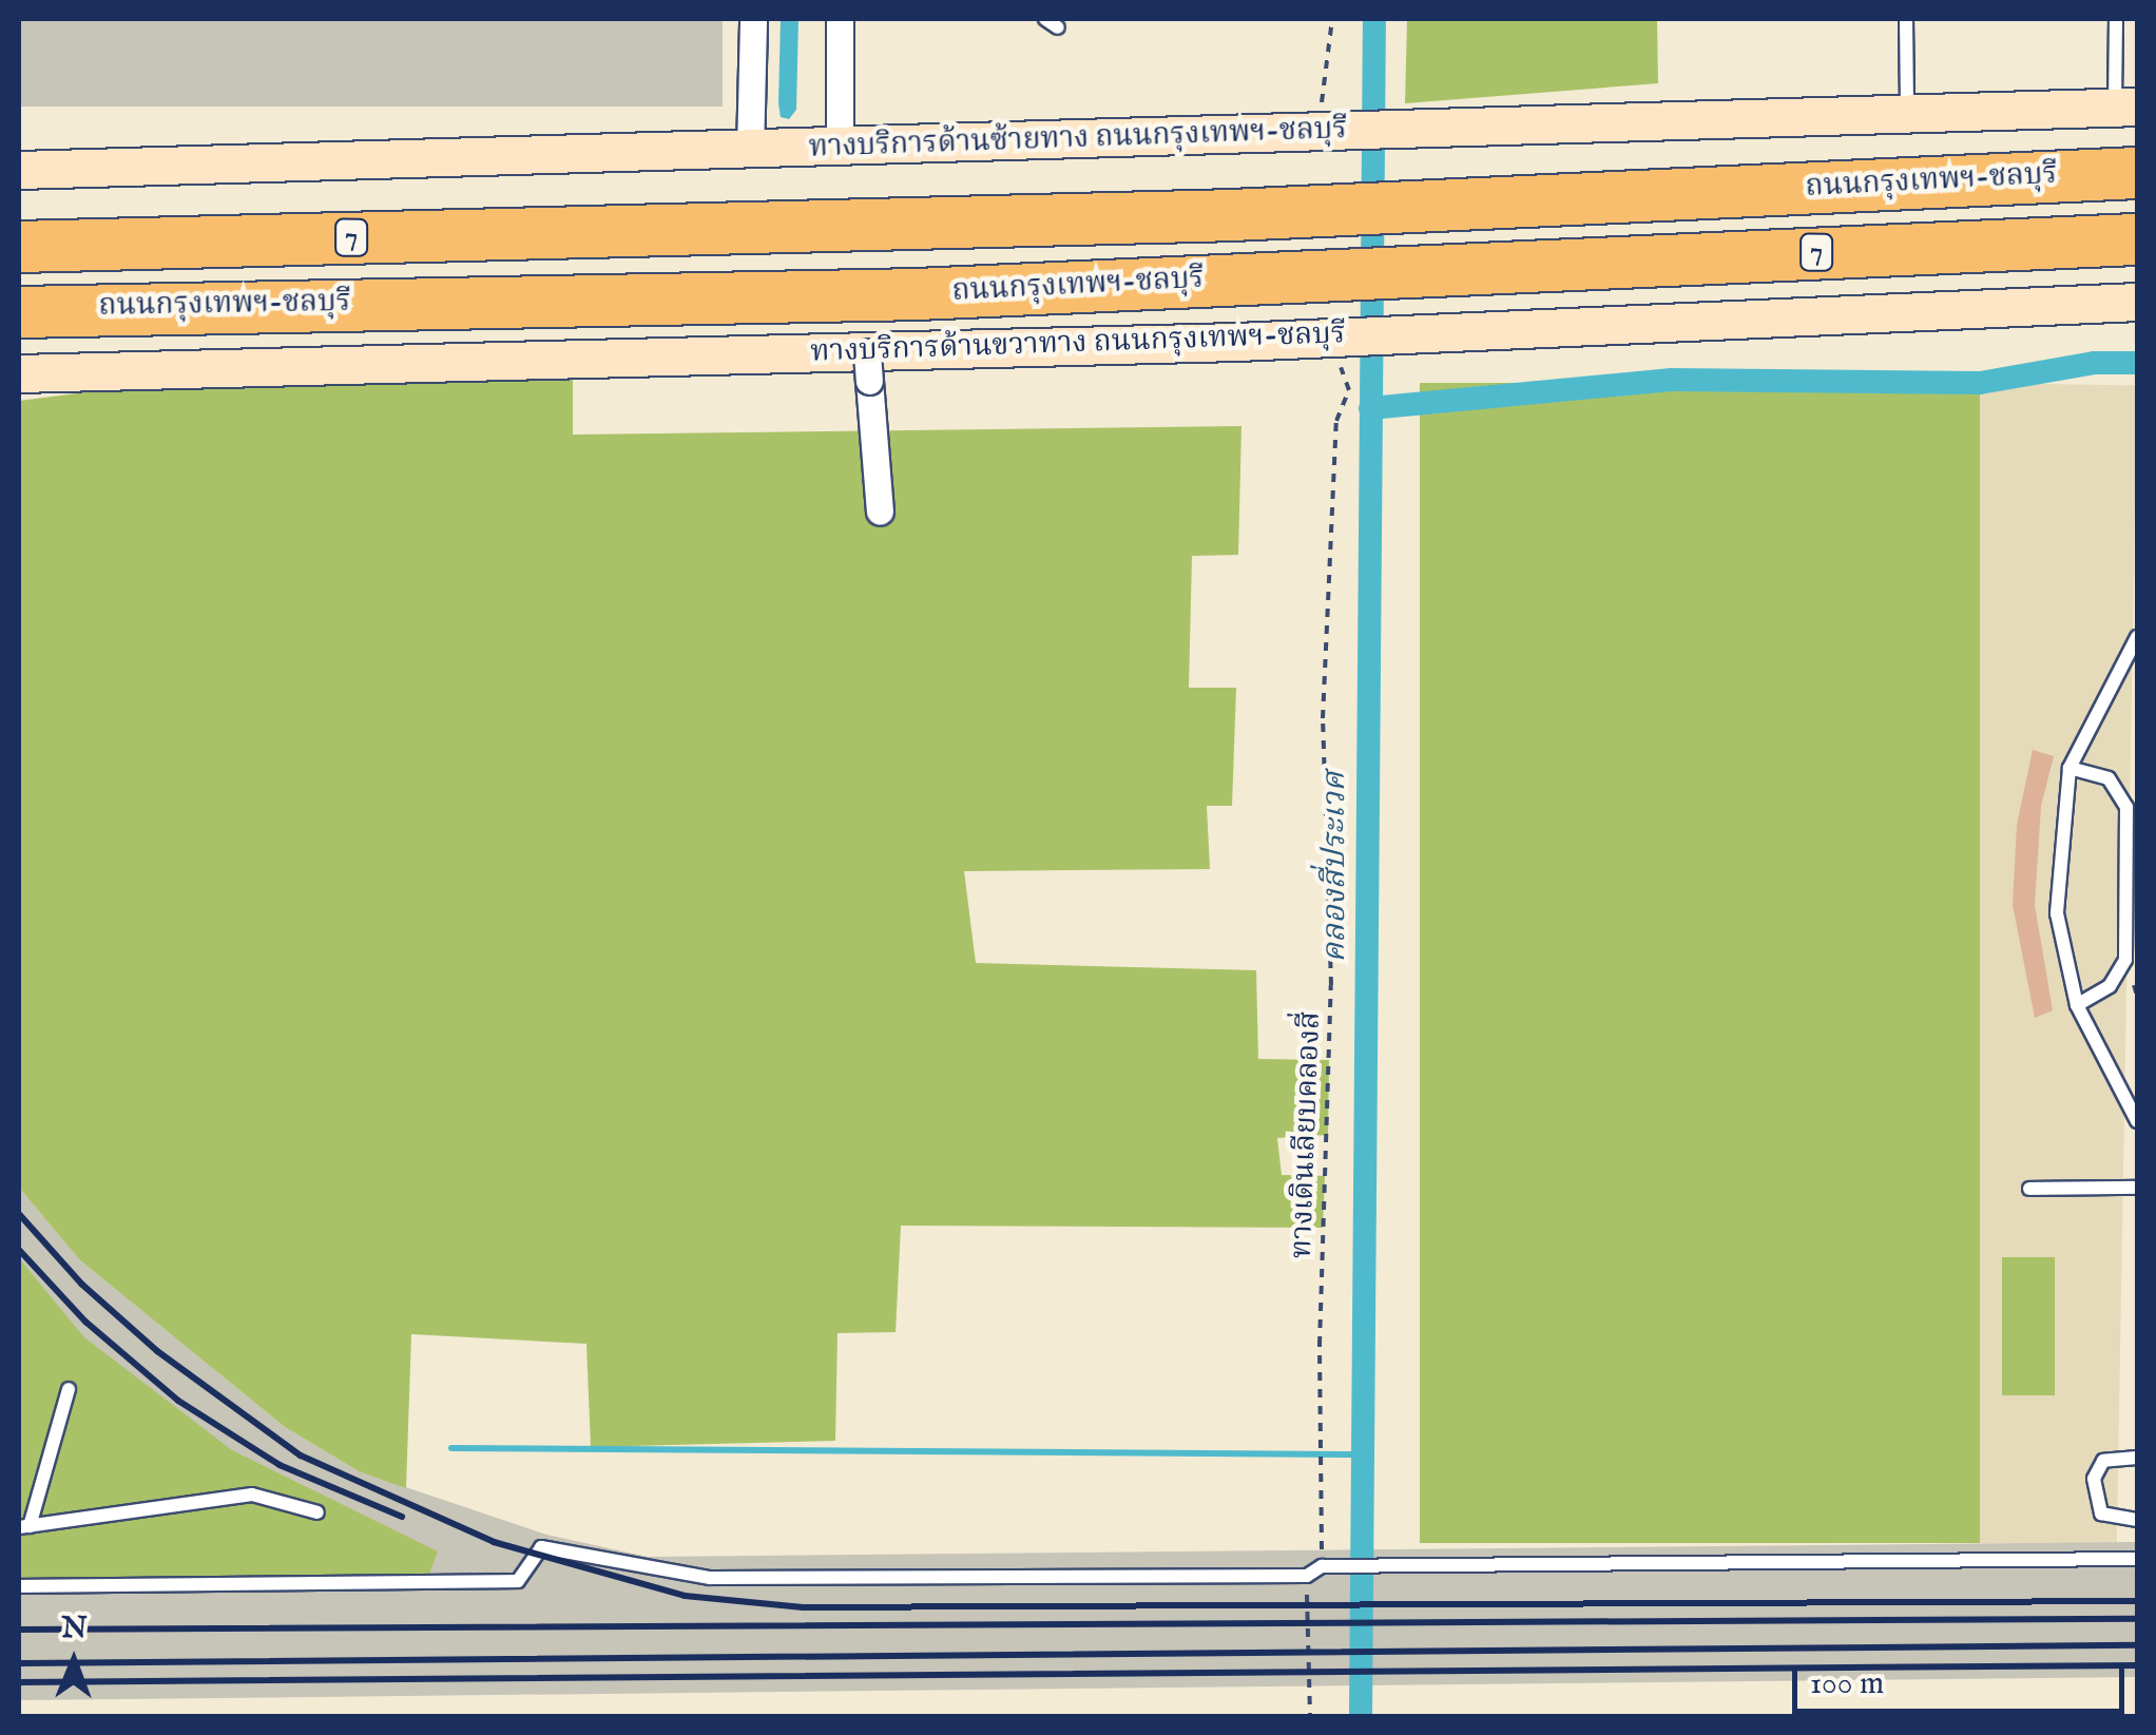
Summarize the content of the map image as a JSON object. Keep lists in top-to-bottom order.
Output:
{
  "streets": {
    "highway": ["ถนนกรุงเทพฯ-ชลบุรี", "7"],
    "main road": ["ทางบริการด้านซ้ายทาง ถนนกรุงเทพฯ-ชลบุรี", "ทางบริการด้านขวาทาง ถนนกรุงเทพฯ-ชลบุรี"],
    "path": ["ทางเดินเลียบคลองสี่"]
  },
  "water": ["คลองสี่ประเวศ"],
  "scale_bar": "100 m",
  "north": "top"
}
